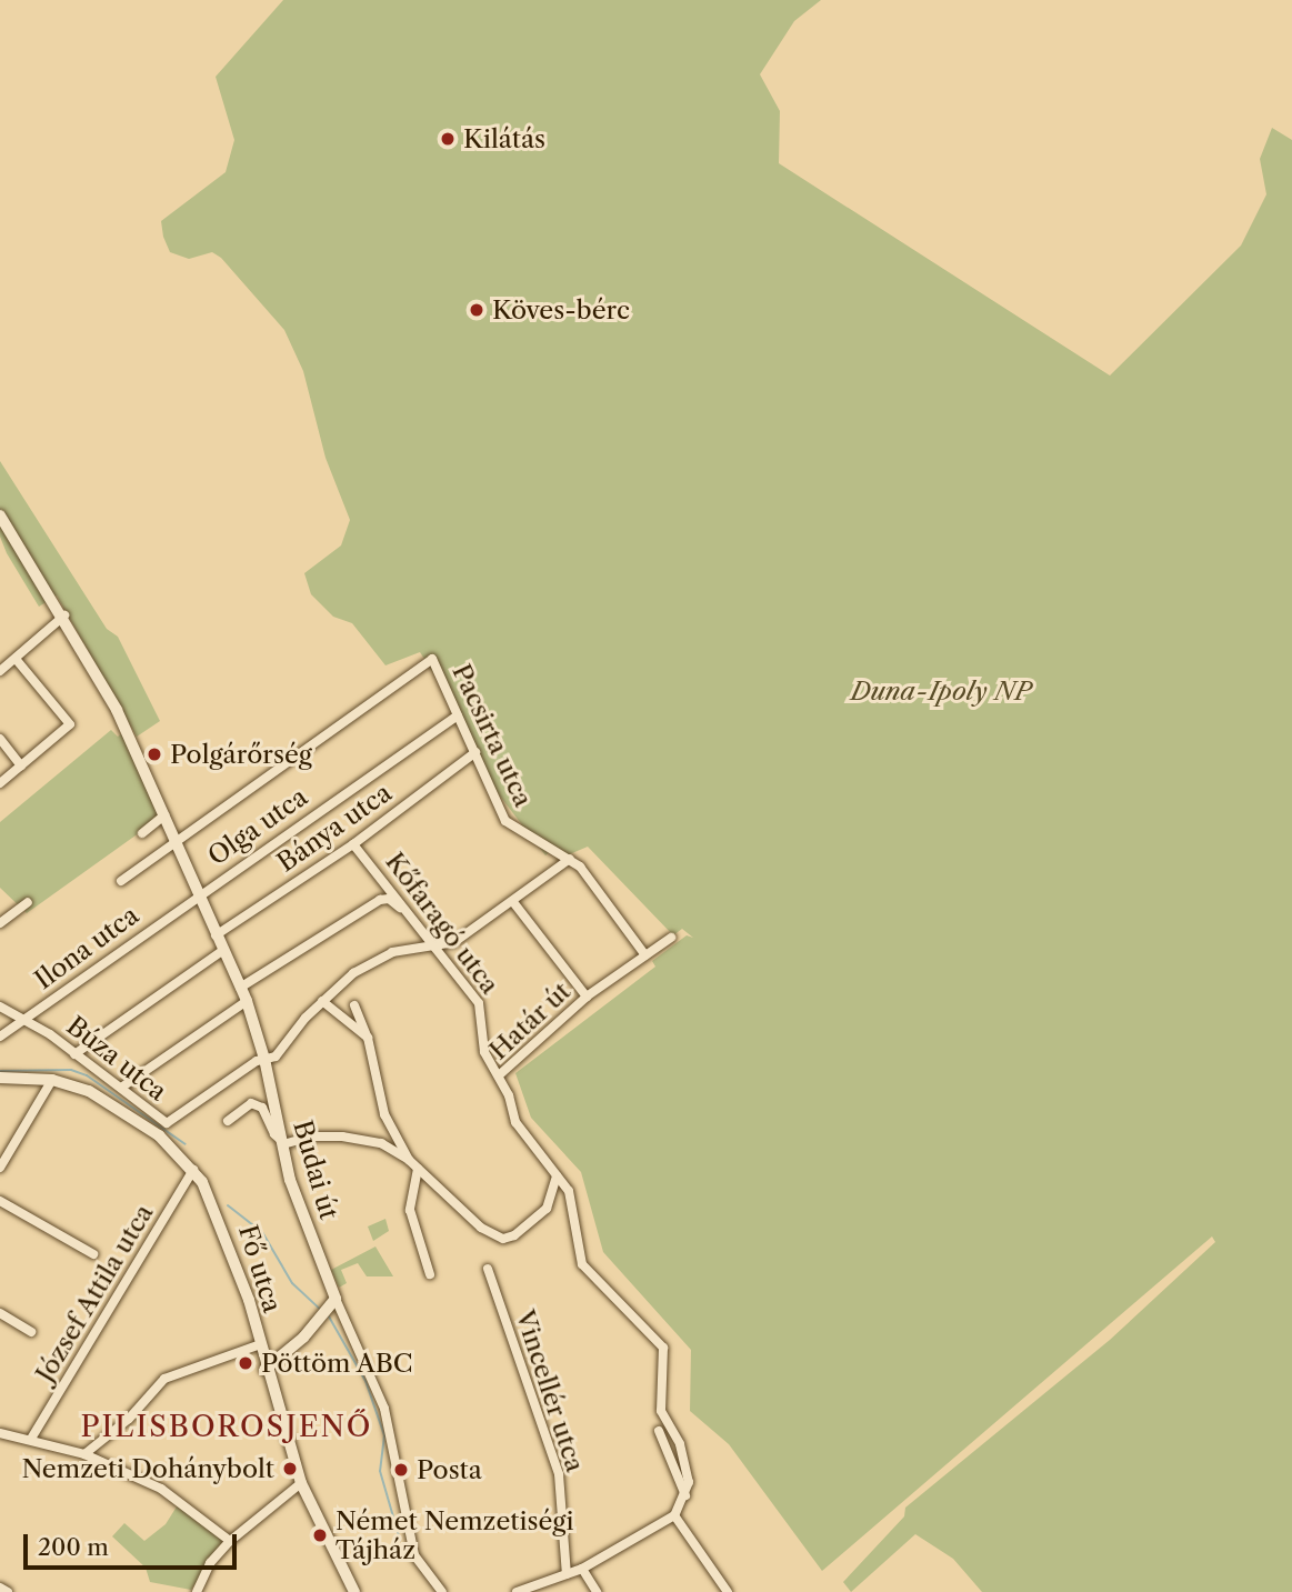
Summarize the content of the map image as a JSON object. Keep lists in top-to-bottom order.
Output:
{
  "streets": {
    "street": [
      "Pacsirta utca",
      "Olga utca",
      "Bánya utca",
      "Kőfaragó utca",
      "Ilona utca",
      "Határ út",
      "Búza utca",
      "Budai út",
      "Fő utca",
      "József Attila utca",
      "Vincellér utca"
    ]
  },
  "crossings": [
    ["Pacsirta utca", "Olga utca"],
    ["Pacsirta utca", "Bánya utca"],
    ["Pacsirta utca", "Határ út"],
    ["Pacsirta utca", "Budai út"],
    ["Olga utca", "Ilona utca"],
    ["Olga utca", "Budai út"],
    ["Bánya utca", "Kőfaragó utca"],
    ["Bánya utca", "Budai út"],
    ["Kőfaragó utca", "Határ út"],
    ["Ilona utca", "Búza utca"],
    ["Ilona utca", "Budai út"],
    ["Búza utca", "Budai út"],
    ["Fő utca", "József Attila utca"]
  ],
  "districts": ["PILISBOROSJENŐ"],
  "parks": ["Duna-Ipoly NP"],
  "places": [
    "Kilátás",
    "Köves-bérc",
    "Polgárőrség",
    "Pöttöm ABC",
    "Nemzeti Dohánybolt",
    "Posta",
    "Német Nemzetiségi Tájház"
  ],
  "scale_bar": "200 m"
}
